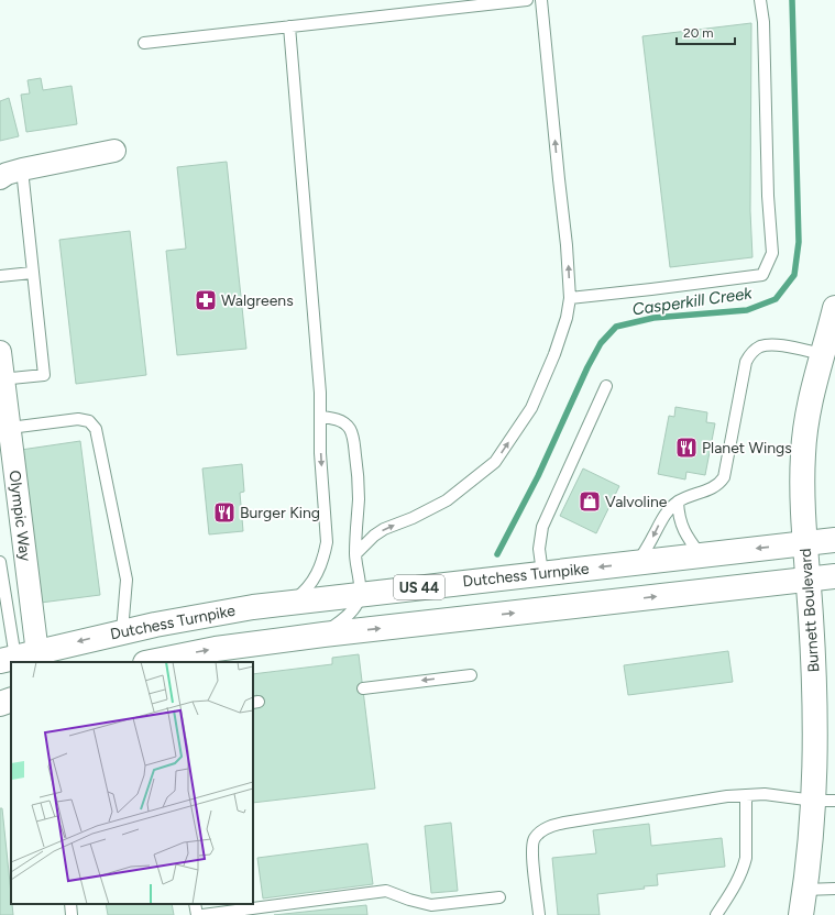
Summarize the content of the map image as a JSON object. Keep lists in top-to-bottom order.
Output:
{
  "streets": {
    "main road": ["Dutchess Turnpike", "US 44", "Burnett Boulevard"],
    "street": ["Olympic Way"]
  },
  "crossings": [
    ["Olympic Way", "Dutchess Turnpike"],
    ["Dutchess Turnpike", "Burnett Boulevard"],
    ["US 44", "Burnett Boulevard"]
  ],
  "water": ["Casperkill Creek"],
  "places": {
    "pharmacy": ["Walgreens"],
    "restaurant": ["Planet Wings", "Burger King"],
    "shop": ["Valvoline"]
  },
  "scale_bar": "20 m"
}
